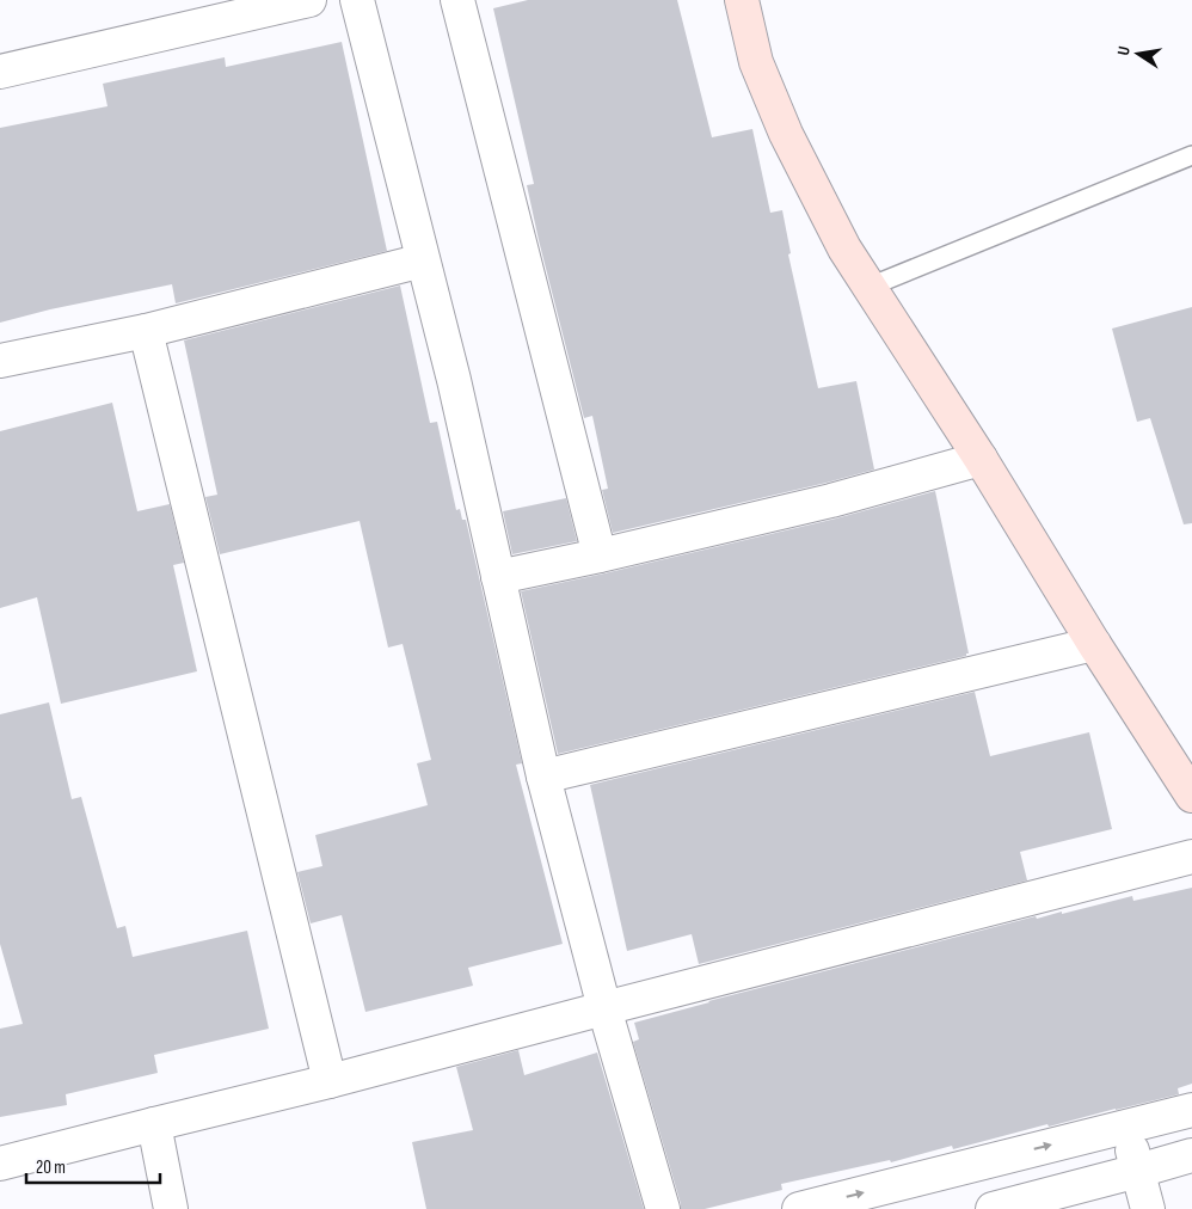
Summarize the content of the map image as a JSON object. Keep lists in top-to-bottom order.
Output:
{
  "scale_bar": "20 m",
  "north": "left"
}
